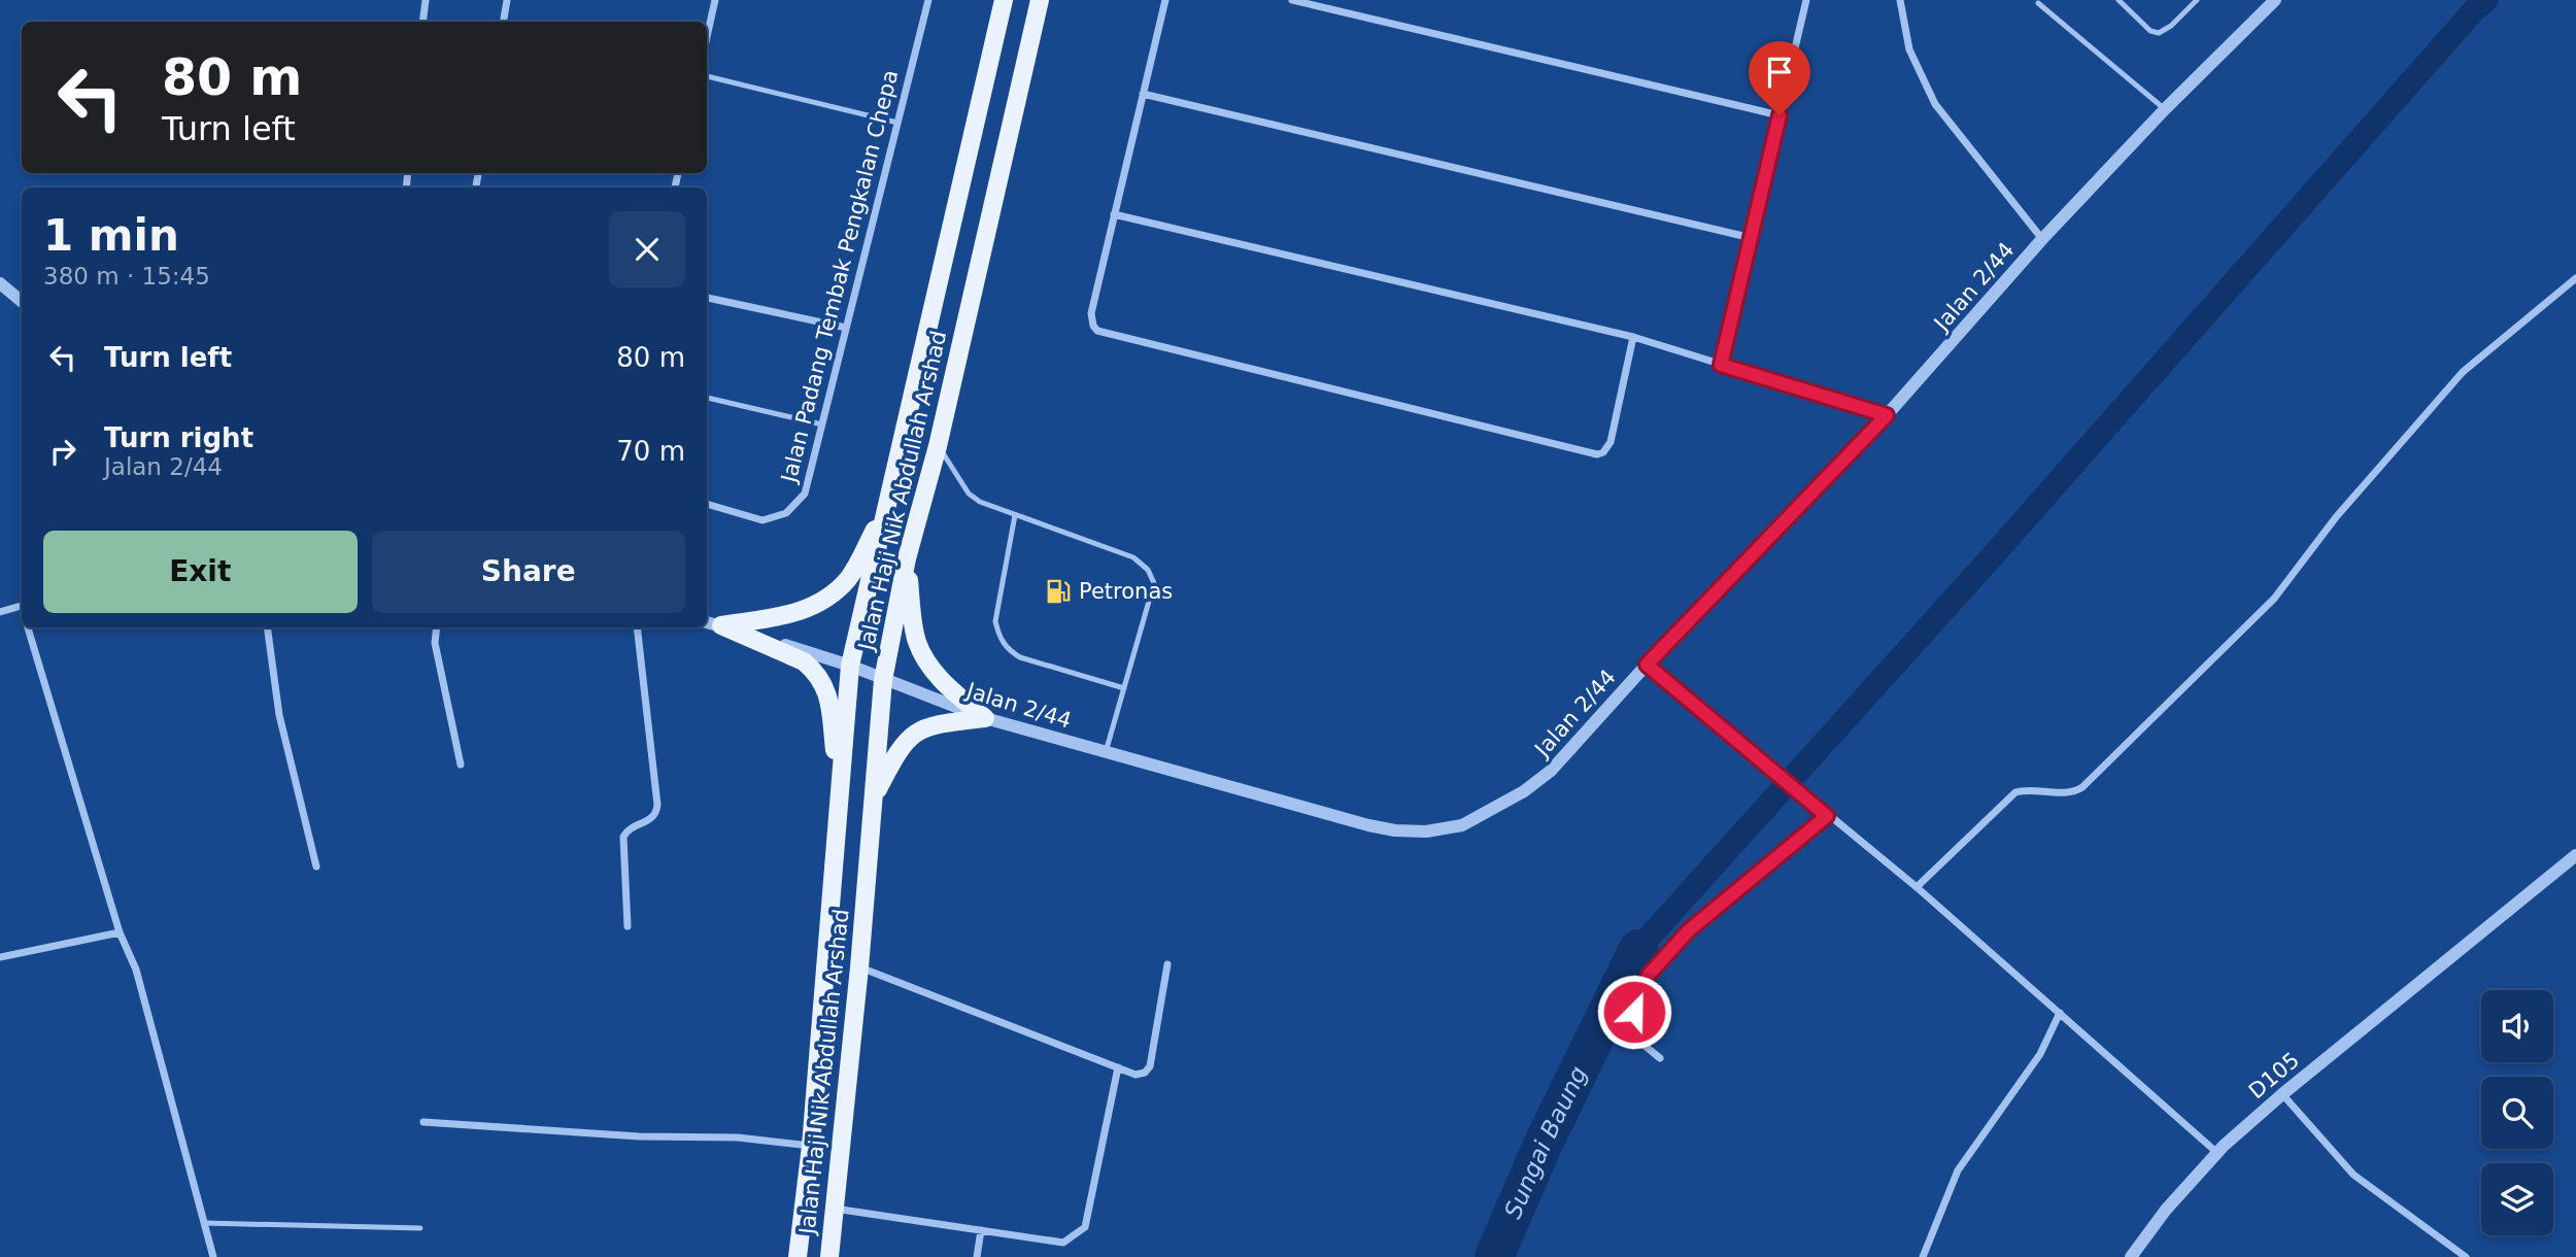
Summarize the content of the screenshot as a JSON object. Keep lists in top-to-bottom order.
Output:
{
  "streets": {
    "main road": ["Jalan Haji Nik Abdullah Arshad"],
    "street": ["Jalan Padang Tembak Pengkalan Chepa", "Jalan 2/44", "D105"]
  },
  "crossings": [
    ["Jalan 2/44", "Jalan Haji Nik Abdullah Arshad"]
  ],
  "water": ["Sungai Baung"],
  "places": {
    "fuel station": ["Petronas"]
  },
  "page": {
    "turn": ["80 m", "Turn left"],
    "heading": ["1 min", "380 m · 15:45"],
    "list": [
      {
        "name": "Turn left",
        "value": "80 m"
      },
      {
        "name": "Turn right",
        "note": "Jalan 2/44",
        "value": "70 m"
      }
    ],
    "buttons": ["Exit", "Share"]
  }
}
